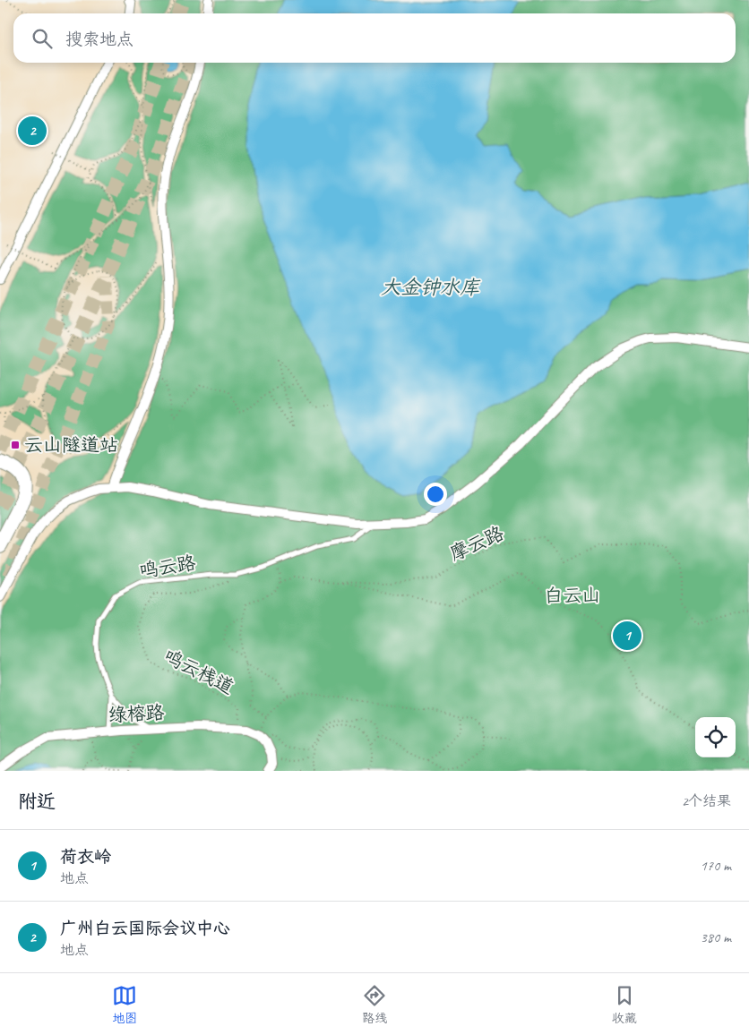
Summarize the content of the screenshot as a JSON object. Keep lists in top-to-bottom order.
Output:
{
  "streets": {
    "street": ["绿榕路"],
    "lane": ["鸣云路"],
    "path": ["摩云路", "鸣云栈道"]
  },
  "crossings": [
    ["鸣云路", "鸣云栈道"],
    ["鸣云路", "绿榕路"],
    ["鸣云栈道", "绿榕路"]
  ],
  "water": ["大金钟水库"],
  "parks": ["白云山"],
  "places": {
    "transit": ["云山隧道站"]
  },
  "page": {
    "search": "搜索地点",
    "pins": ["2", "1"],
    "heading": ["附近", "2个结果"],
    "list": [
      {
        "mark": "1",
        "name": "荷衣岭",
        "note": "地点",
        "value": "170 m"
      },
      {
        "mark": "2",
        "name": "广州白云国际会议中心",
        "note": "地点",
        "value": "380 m"
      }
    ],
    "nav": ["地图", "路线", "收藏"]
  }
}
